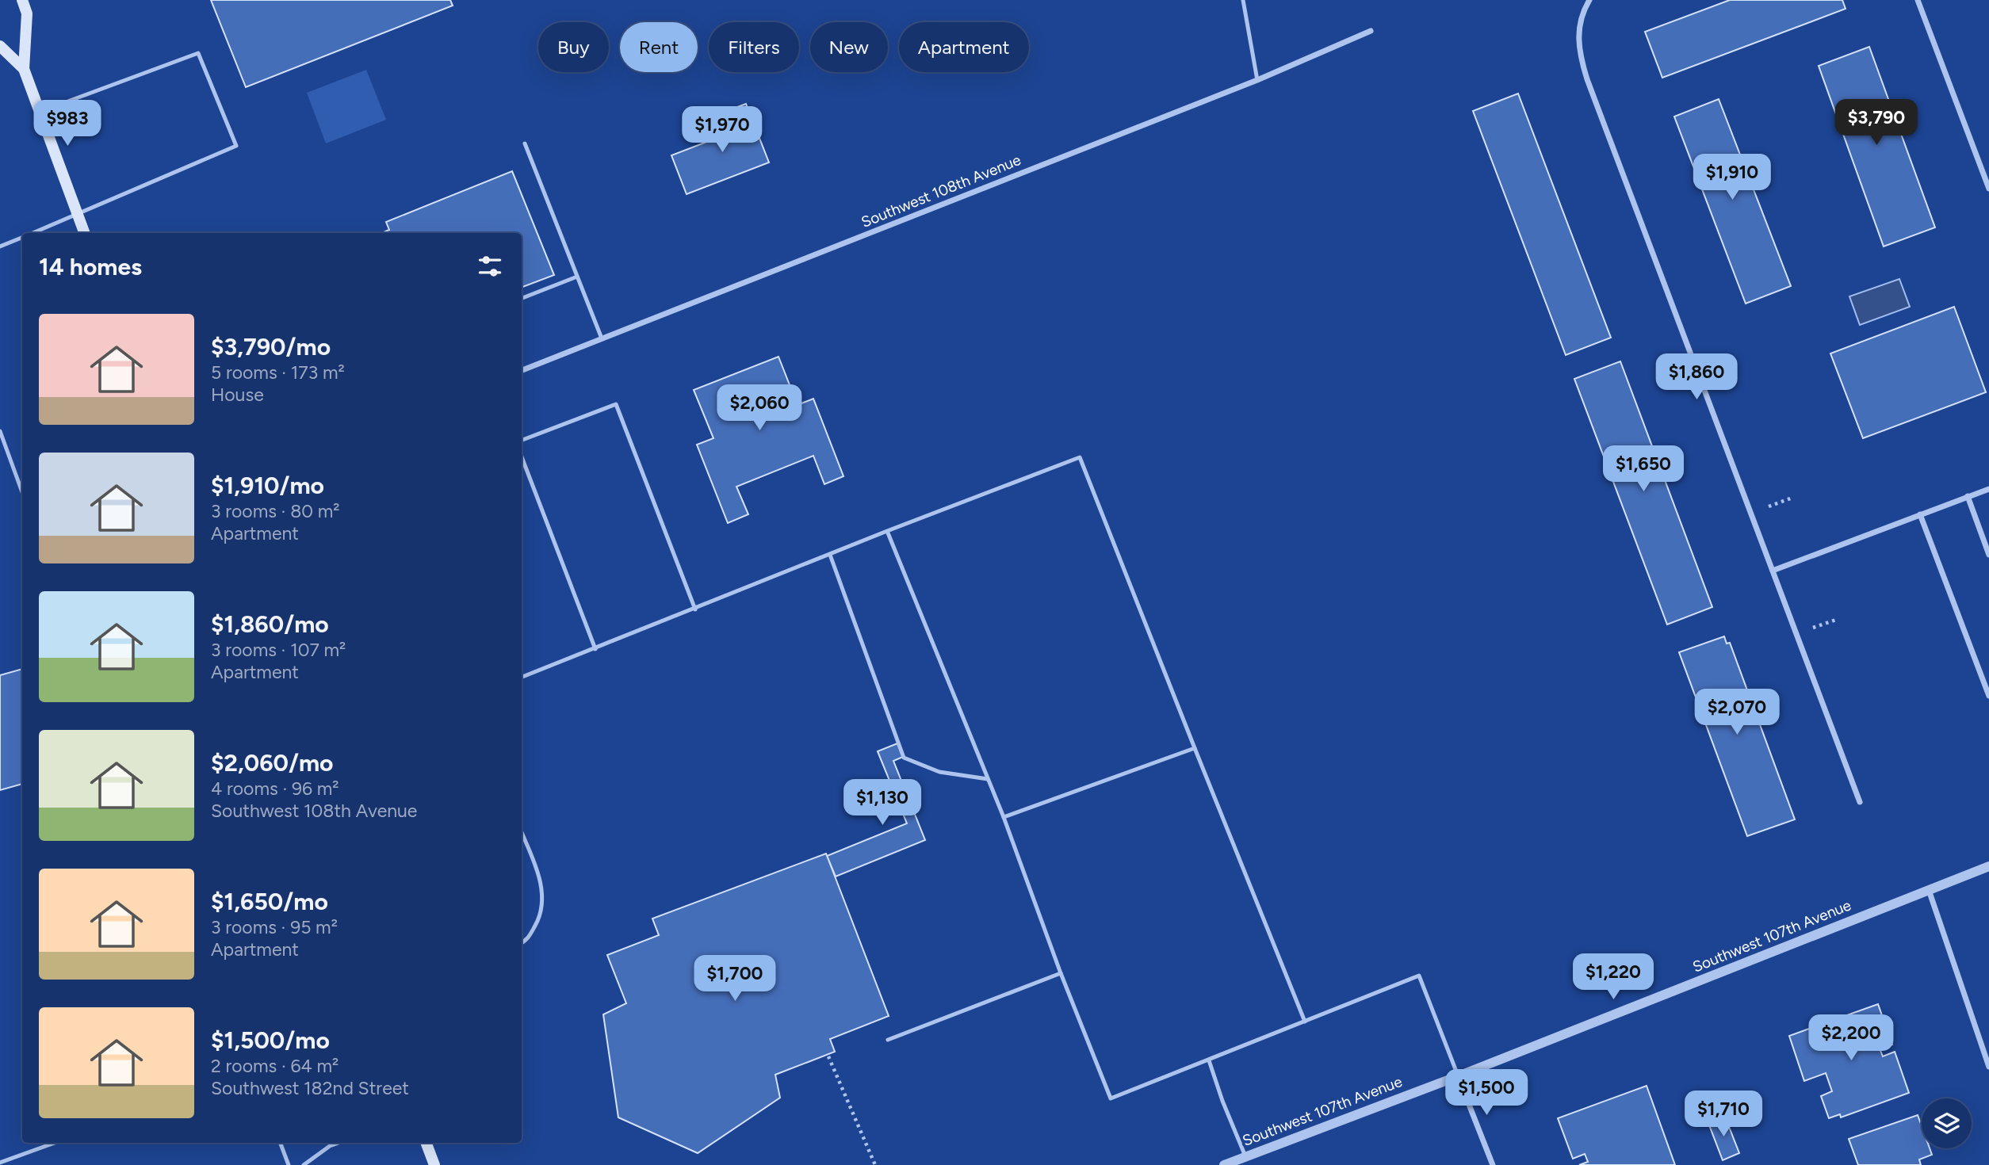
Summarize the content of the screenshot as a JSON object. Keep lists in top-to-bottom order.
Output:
{
  "streets": {
    "street": ["Southwest 108th Avenue", "Southwest 107th Avenue"]
  },
  "page": {
    "chip": [
      "Buy",
      "Rent",
      "Filters",
      "New",
      "Apartment"
    ],
    "price": [
      "$3,790",
      "$983",
      "$1,970",
      "$1,910",
      "$1,860",
      "$2,060",
      "$1,650",
      "$2,070",
      "$1,130",
      "$1,220",
      "$1,700",
      "$2,200",
      "$1,500",
      "$1,710"
    ],
    "heading": "14 homes",
    "list": [
      {
        "name": "$3,790/mo",
        "note": "5 rooms · 173 m² · House"
      },
      {
        "name": "$1,910/mo",
        "note": "3 rooms · 80 m² · Apartment"
      },
      {
        "name": "$1,860/mo",
        "note": "3 rooms · 107 m² · Apartment"
      },
      {
        "name": "$2,060/mo",
        "note": "4 rooms · 96 m² · Southwest 108th Avenue"
      },
      {
        "name": "$1,650/mo",
        "note": "3 rooms · 95 m² · Apartment"
      },
      {
        "name": "$1,500/mo",
        "note": "2 rooms · 64 m² · Southwest 182nd Street"
      }
    ]
  }
}
